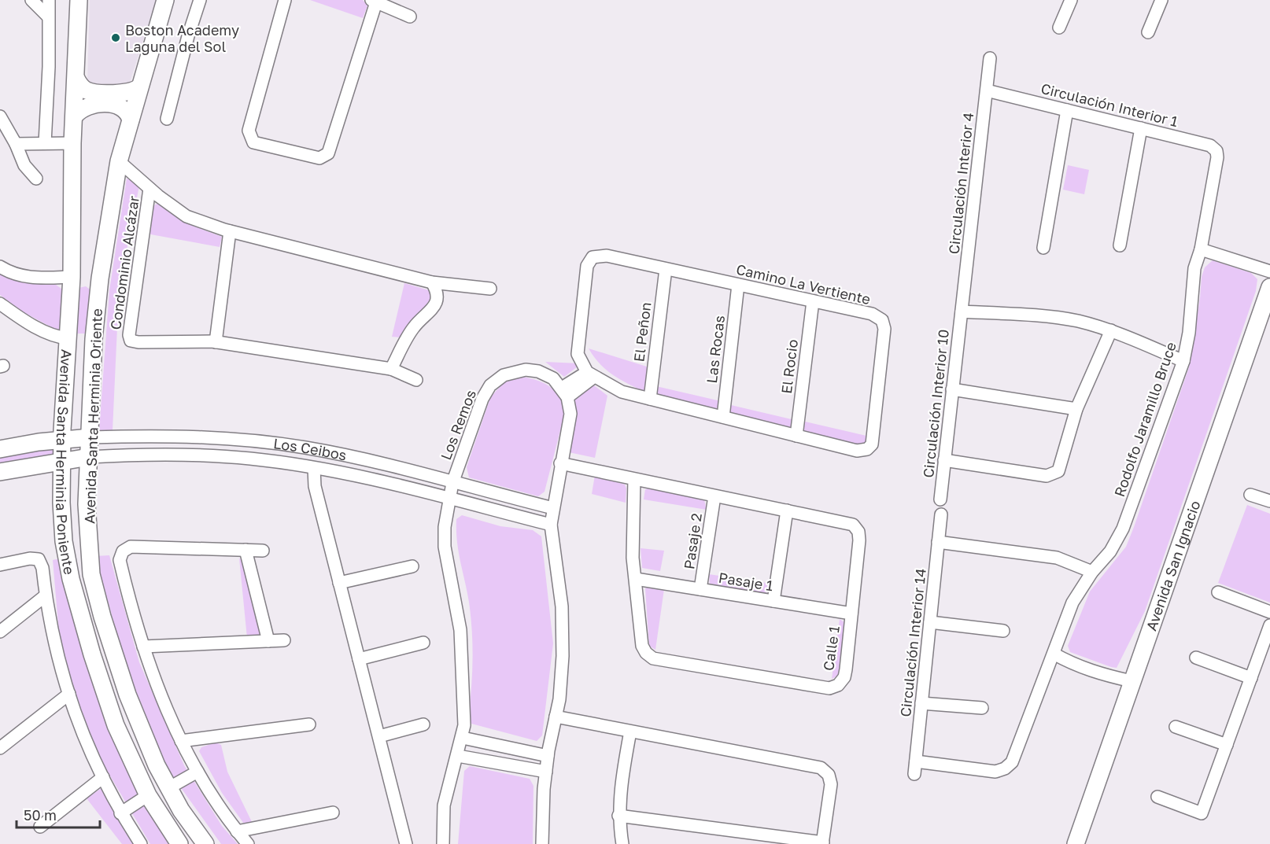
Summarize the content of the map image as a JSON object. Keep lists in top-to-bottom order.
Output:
{
  "streets": {
    "street": [
      "Circulación Interior 1",
      "Circulación Interior 4",
      "Condominio Alcázar",
      "Camino La Vertiente",
      "El Peñon",
      "Las Rocas",
      "El Rocio",
      "Circulación Interior 10",
      "Avenida Santa Herminia Oriente",
      "Rodolfo Jaramillo Bruce",
      "Los Remos",
      "Los Ceibos",
      "Avenida Santa Herminia Poniente",
      "Pasaje 2",
      "Avenida San Ignacio",
      "Pasaje 1",
      "Circulación Interior 14",
      "Calle 1"
    ]
  },
  "crossings": [
    ["Circulación Interior 1", "Circulación Interior 4"],
    ["Circulación Interior 1", "Rodolfo Jaramillo Bruce"],
    ["Circulación Interior 4", "Circulación Interior 10"],
    ["Condominio Alcázar", "Avenida Santa Herminia Oriente"],
    ["Camino La Vertiente", "El Peñon"],
    ["Camino La Vertiente", "Las Rocas"],
    ["Camino La Vertiente", "El Rocio"],
    ["Avenida Santa Herminia Oriente", "Los Ceibos"],
    ["Rodolfo Jaramillo Bruce", "Circulación Interior 14"],
    ["Los Remos", "Los Ceibos"],
    ["Los Ceibos", "Avenida Santa Herminia Poniente"],
    ["Pasaje 2", "Pasaje 1"],
    ["Pasaje 2", "Calle 1"],
    ["Pasaje 1", "Calle 1"]
  ],
  "places": ["Boston Academy Laguna del Sol"],
  "scale_bar": "50 m"
}
